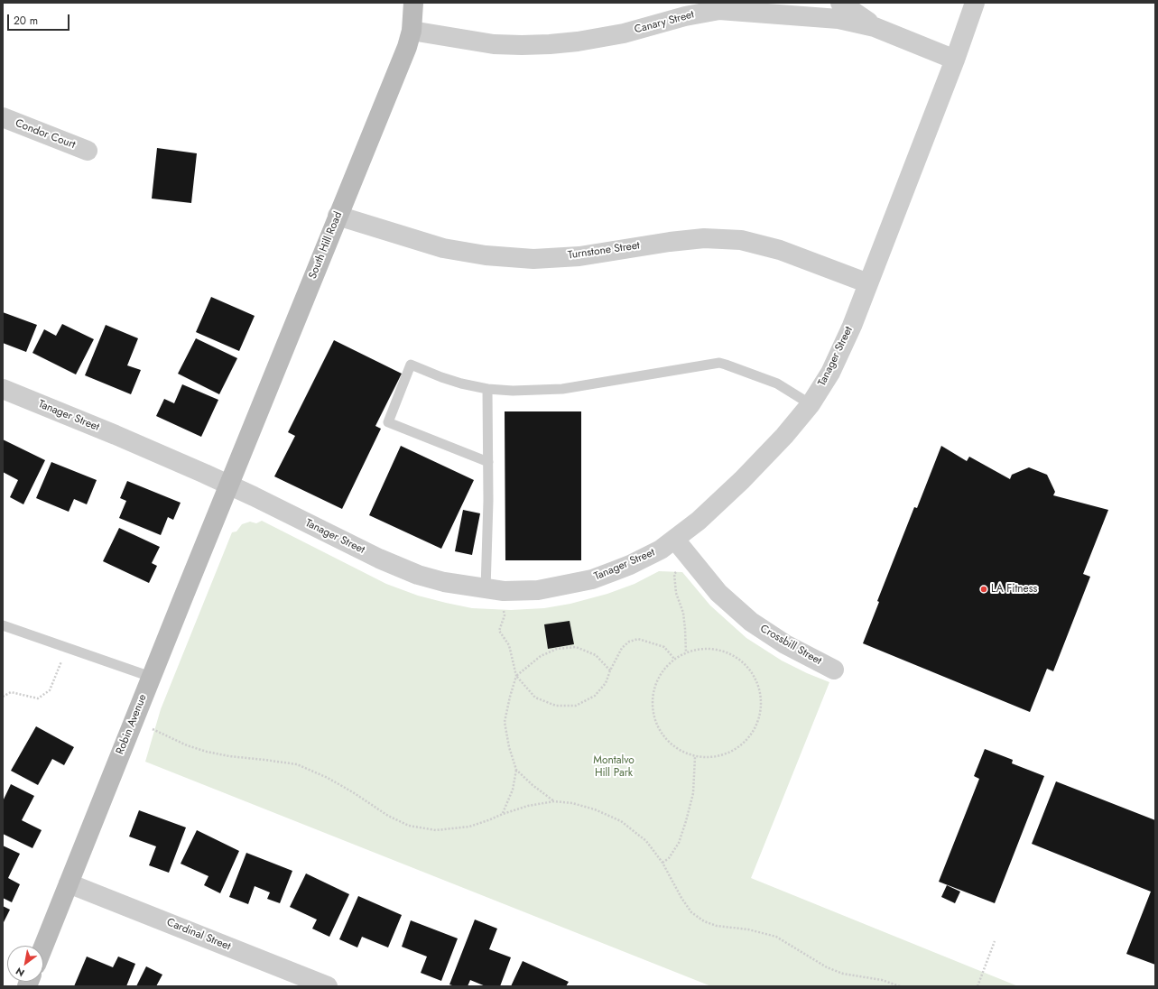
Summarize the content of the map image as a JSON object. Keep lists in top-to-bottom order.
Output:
{
  "streets": {
    "street": [
      "Canary Street",
      "Condor Court",
      "South Hill Road",
      "Turnstone Street",
      "Tanager Street",
      "Crossbill Street",
      "Robin Avenue",
      "Cardinal Street"
    ]
  },
  "crossings": [
    ["Canary Street", "South Hill Road"],
    ["Canary Street", "Tanager Street"],
    ["South Hill Road", "Turnstone Street"],
    ["South Hill Road", "Tanager Street"],
    ["South Hill Road", "Robin Avenue"],
    ["Turnstone Street", "Tanager Street"],
    ["Tanager Street", "Crossbill Street"],
    ["Tanager Street", "Robin Avenue"],
    ["Robin Avenue", "Cardinal Street"]
  ],
  "parks": ["Montalvo Hill Park"],
  "places": ["LA Fitness"],
  "scale_bar": "20 m",
  "north": "bottom left"
}
